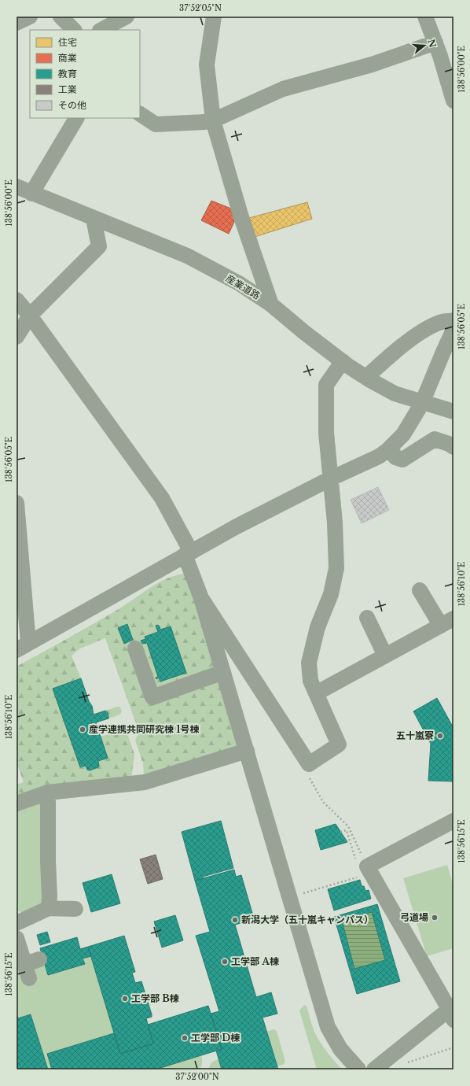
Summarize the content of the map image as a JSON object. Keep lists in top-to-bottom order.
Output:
{
  "streets": {
    "street": ["産業道路"]
  },
  "places": [
    "産学連携共同研究棟 1号棟",
    "五十嵐寮",
    "弓道場",
    "新潟大学（五十嵐キャンパス）",
    "工学部 A棟",
    "工学部 B棟",
    "工学部 D棟"
  ],
  "legend": [
    "住宅",
    "商業",
    "教育",
    "工業",
    "その他"
  ],
  "north": "right",
  "coordinates": [
    "37°52'05\"N",
    "138°56'00\"E",
    "138°56'05\"E",
    "138°56'10\"E",
    "138°56'15\"E",
    "37°52'00\"N"
  ]
}
